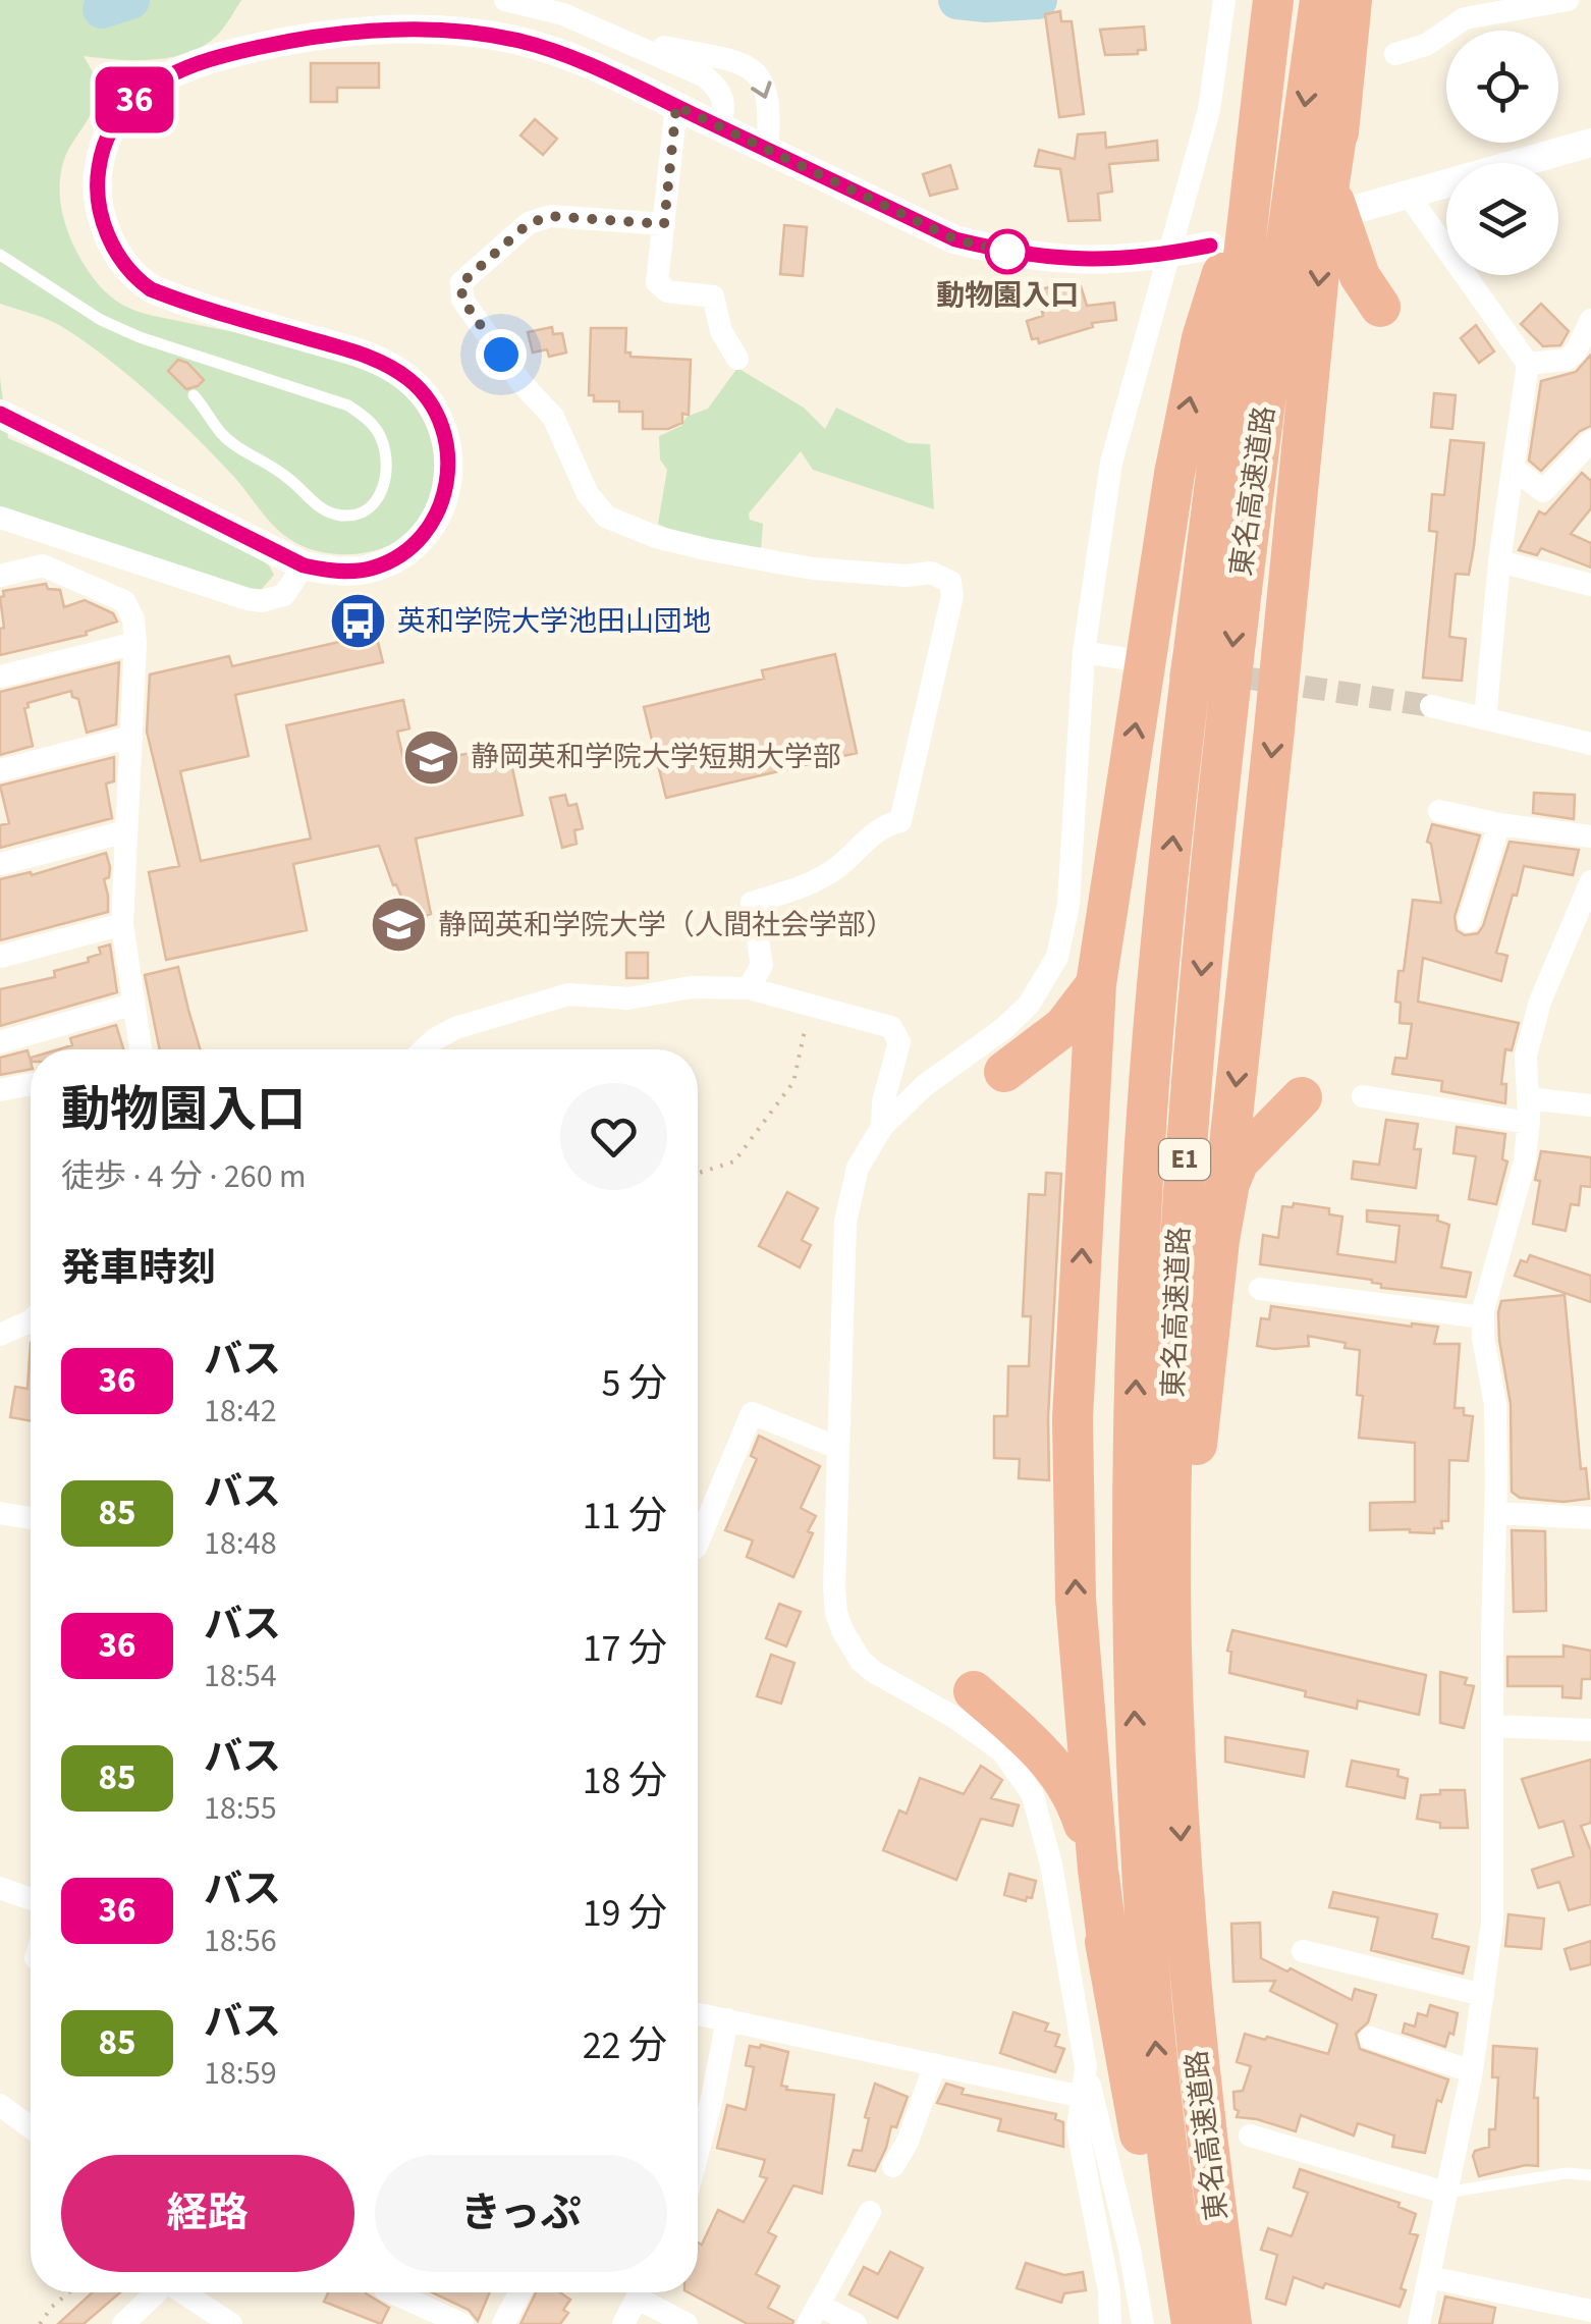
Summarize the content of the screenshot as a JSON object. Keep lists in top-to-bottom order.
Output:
{
  "streets": {
    "highway": ["東名高速道路", "E1"]
  },
  "places": {
    "other": ["動物園入口"],
    "bus stop": ["英和学院大学池田山団地"],
    "school or university": ["静岡英和学院大学短期大学部", "静岡英和学院大学（人間社会学部）"]
  },
  "lines": ["bus line 36"],
  "page": {
    "on_map": "36",
    "heading": [
      ["動物園入口", "徒歩 · 4 分 · 260 m"],
      "発車時刻"
    ],
    "list": [
      {
        "mark": "36",
        "name": "バス",
        "note": "18:42",
        "value": "5 分"
      },
      {
        "mark": "85",
        "name": "バス",
        "note": "18:48",
        "value": "11 分"
      },
      {
        "mark": "36",
        "name": "バス",
        "note": "18:54",
        "value": "17 分"
      },
      {
        "mark": "85",
        "name": "バス",
        "note": "18:55",
        "value": "18 分"
      },
      {
        "mark": "36",
        "name": "バス",
        "note": "18:56",
        "value": "19 分"
      },
      {
        "mark": "85",
        "name": "バス",
        "note": "18:59",
        "value": "22 分"
      }
    ],
    "buttons": ["経路", "きっぷ"]
  }
}
